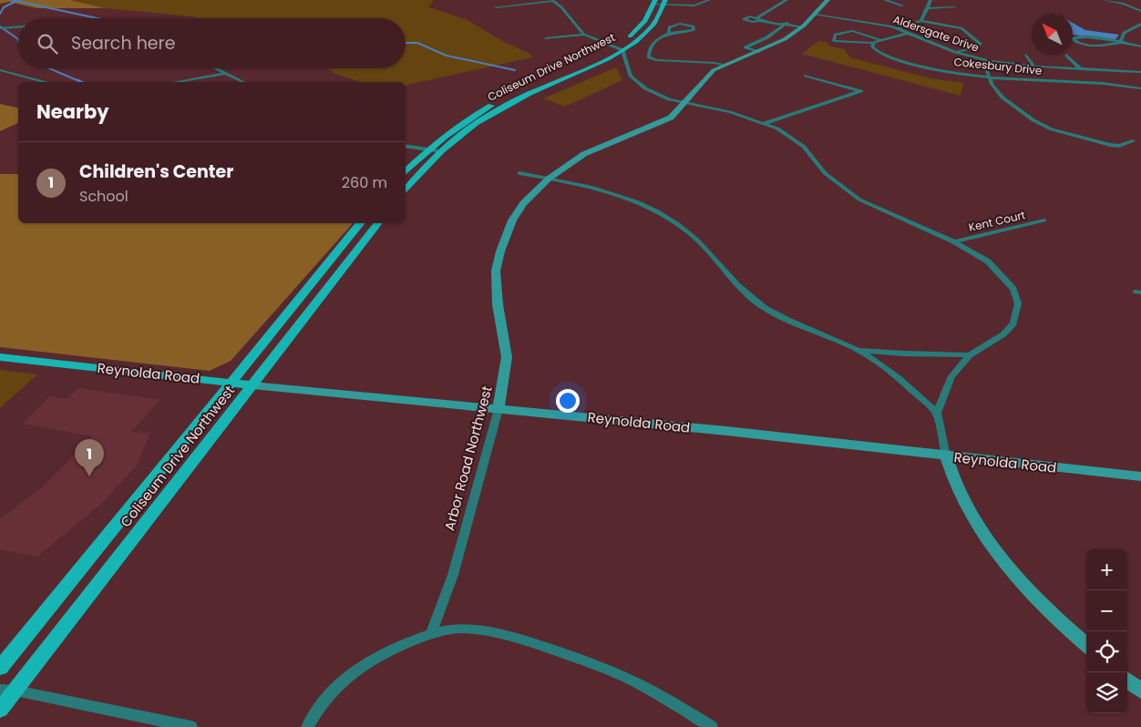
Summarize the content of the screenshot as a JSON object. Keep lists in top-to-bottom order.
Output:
{
  "streets": {
    "main road": ["Coliseum Drive Northwest", "Reynolda Road"],
    "street": [
      "Aldersgate Drive",
      "Cokesbury Drive",
      "Kent Court",
      "Arbor Road Northwest"
    ]
  },
  "crossings": [
    ["Aldersgate Drive", "Arbor Road Northwest"],
    ["Coliseum Drive Northwest", "Reynolda Road"],
    ["Reynolda Road", "Arbor Road Northwest"]
  ],
  "north": "top left",
  "page": {
    "search": "Search here",
    "heading": "Nearby",
    "list": [
      {
        "mark": "1",
        "name": "Children's Center",
        "note": "School",
        "value": "260 m"
      }
    ],
    "pins": "1",
    "map_buttons": ["+", "−"]
  }
}
